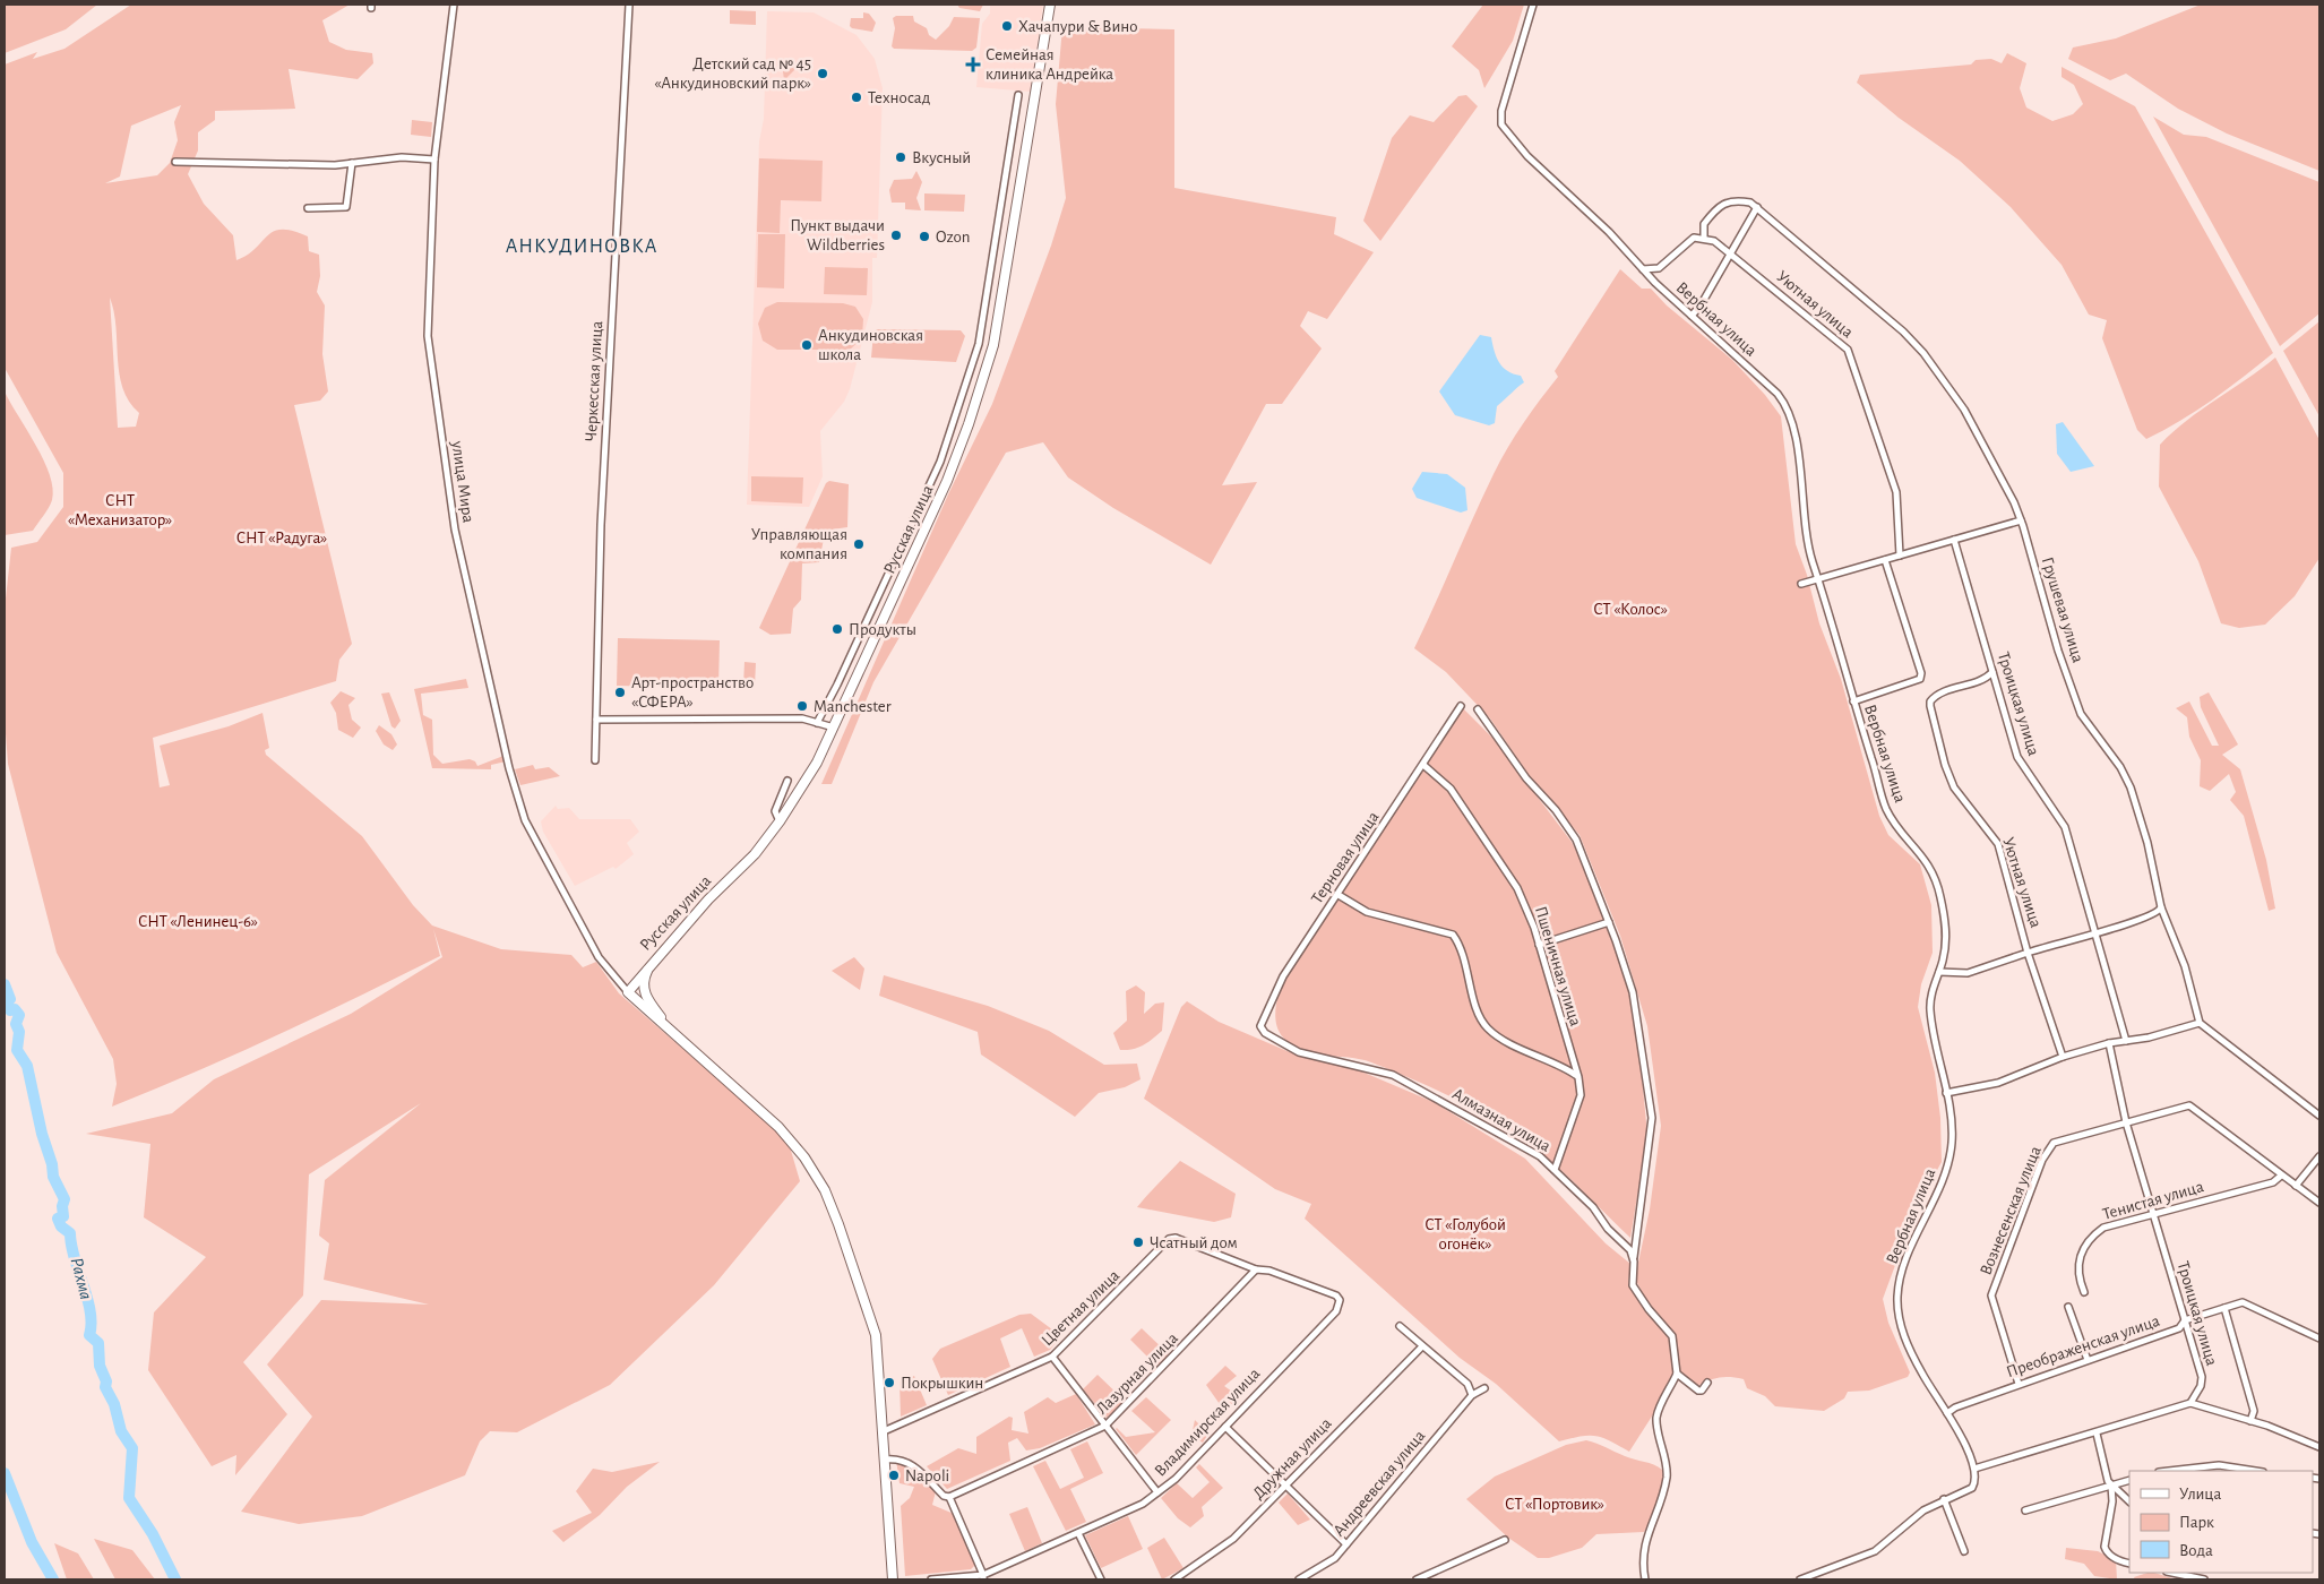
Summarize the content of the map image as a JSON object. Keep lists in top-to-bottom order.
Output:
{
  "streets": {
    "street": [
      "Уютная улица",
      "Вербная улица",
      "Черкесская улица",
      "улица Мира",
      "Русская улица",
      "Грушевая улица",
      "Троицкая улица",
      "Терновая улица",
      "Пшеничная улица",
      "Алмазная улица",
      "Тенистая улица",
      "Вознесенская улица",
      "Цветная улица",
      "Преображенская улица",
      "Лазурная улица",
      "Владимирская улица",
      "Дружная улица",
      "Андреевская улица"
    ]
  },
  "crossings": [
    ["Уютная улица", "Грушевая улица"],
    ["Уютная улица", "Троицкая улица"],
    ["Вербная улица", "Преображенская улица"],
    ["улица Мира", "Русская улица"],
    ["Троицкая улица", "Тенистая улица"],
    ["Троицкая улица", "Вознесенская улица"],
    ["Троицкая улица", "Преображенская улица"],
    ["Терновая улица", "Пшеничная улица"],
    ["Терновая улица", "Алмазная улица"],
    ["Пшеничная улица", "Алмазная улица"],
    ["Тенистая улица", "Вознесенская улица"],
    ["Вознесенская улица", "Преображенская улица"],
    ["Цветная улица", "Лазурная улица"],
    ["Цветная улица", "Владимирская улица"],
    ["Лазурная улица", "Владимирская улица"]
  ],
  "districts": ["АНКУДИНОВКА"],
  "water": ["Рахма"],
  "parks": [
    "СНТ «Механизатор»",
    "СНТ «Радуга»",
    "СТ «Колос»",
    "СНТ «Ленинец-6»",
    "СТ «Голубой огонёк»",
    "СТ «Портовик»"
  ],
  "places": {
    "other": [
      "Хачапури & Вино",
      "Детский сад № 45 «Анкудиновский парк»",
      "Техносад",
      "Вкусный",
      "Пункт выдачи Wildberries",
      "Ozon",
      "Анкудиновская школа",
      "Управляющая компания",
      "Продукты",
      "Арт-пространство «СФЕРА»",
      "Manchester",
      "Чсатный дом",
      "Покрышкин",
      "Napoli"
    ],
    "health": ["Семейная клиника Андрейка"]
  },
  "legend": ["Улица", "Парк", "Вода"]
}
